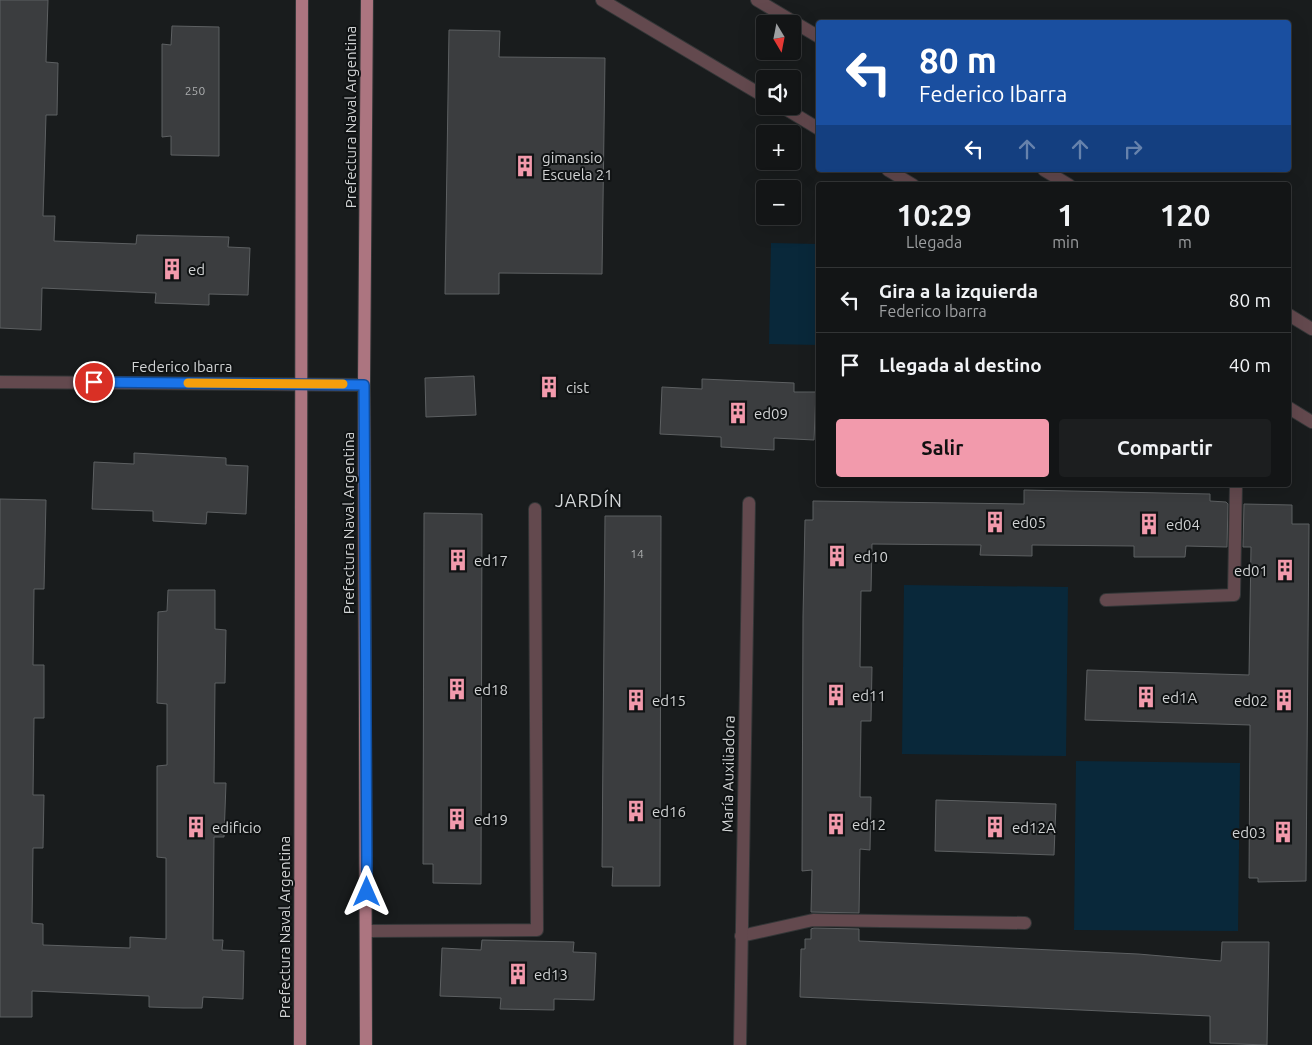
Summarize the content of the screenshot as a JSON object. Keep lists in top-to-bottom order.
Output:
{
  "streets": {
    "main road": ["Prefectura Naval Argentina"],
    "street": ["Federico Ibarra", "María Auxiliadora"]
  },
  "crossings": [
    ["Prefectura Naval Argentina", "Federico Ibarra"]
  ],
  "districts": ["JARDÍN"],
  "places": {
    "building": [
      "gimansio Escuela 21",
      "ed",
      "cist",
      "ed09",
      "ed05",
      "ed04",
      "ed10",
      "ed17",
      "ed01",
      "ed18",
      "ed11",
      "ed1A",
      "ed15",
      "ed02",
      "ed16",
      "ed19",
      "ed12",
      "edificio",
      "ed12A",
      "ed03",
      "ed13"
    ]
  },
  "house_numbers": ["250", "14"],
  "north": "bottom",
  "page": {
    "map_buttons": ["+", "−"],
    "turn": ["80 m", "Federico Ibarra"],
    "eta": [
      "10:29",
      "Llegada",
      "1",
      "min",
      "120",
      "m"
    ],
    "list": [
      {
        "name": "Gira a la izquierda",
        "note": "Federico Ibarra",
        "value": "80 m"
      },
      {
        "name": "Llegada al destino",
        "value": "40 m"
      }
    ],
    "buttons": ["Salir", "Compartir"]
  }
}
